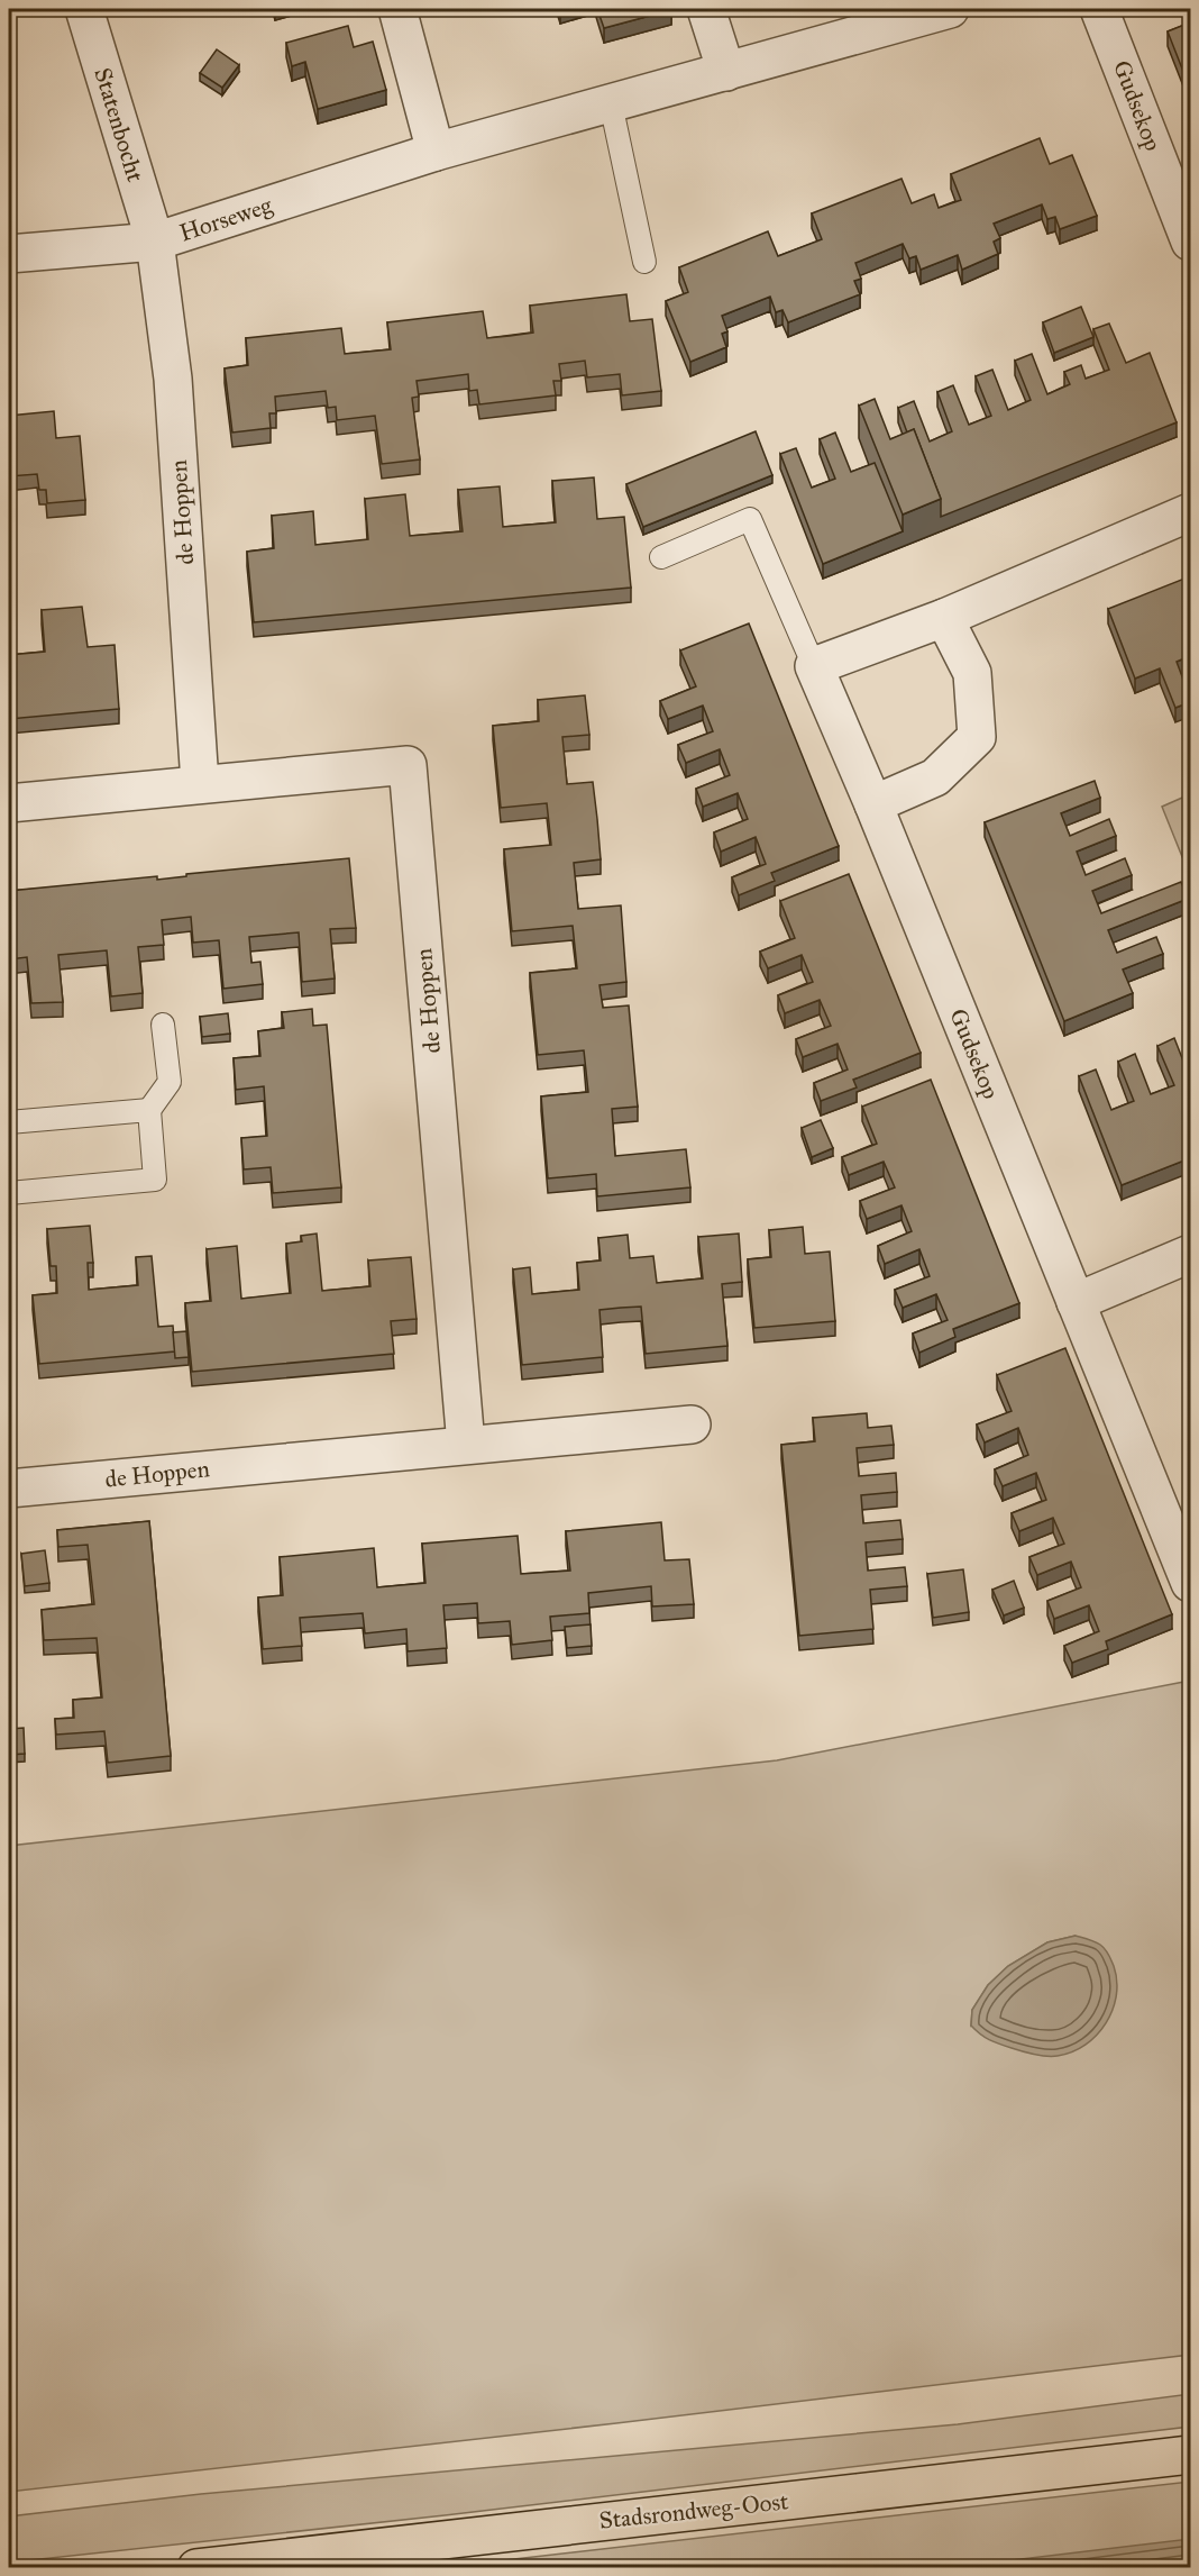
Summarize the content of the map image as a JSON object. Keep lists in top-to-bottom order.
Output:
{
  "streets": {
    "main road": ["Stadsrondweg-Oost"],
    "street": [
      "Gudsekop",
      "Statenbocht",
      "Horseweg",
      "de Hoppen"
    ]
  },
  "crossings": [
    ["Statenbocht", "Horseweg"],
    ["Statenbocht", "de Hoppen"],
    ["Horseweg", "de Hoppen"]
  ]
}
